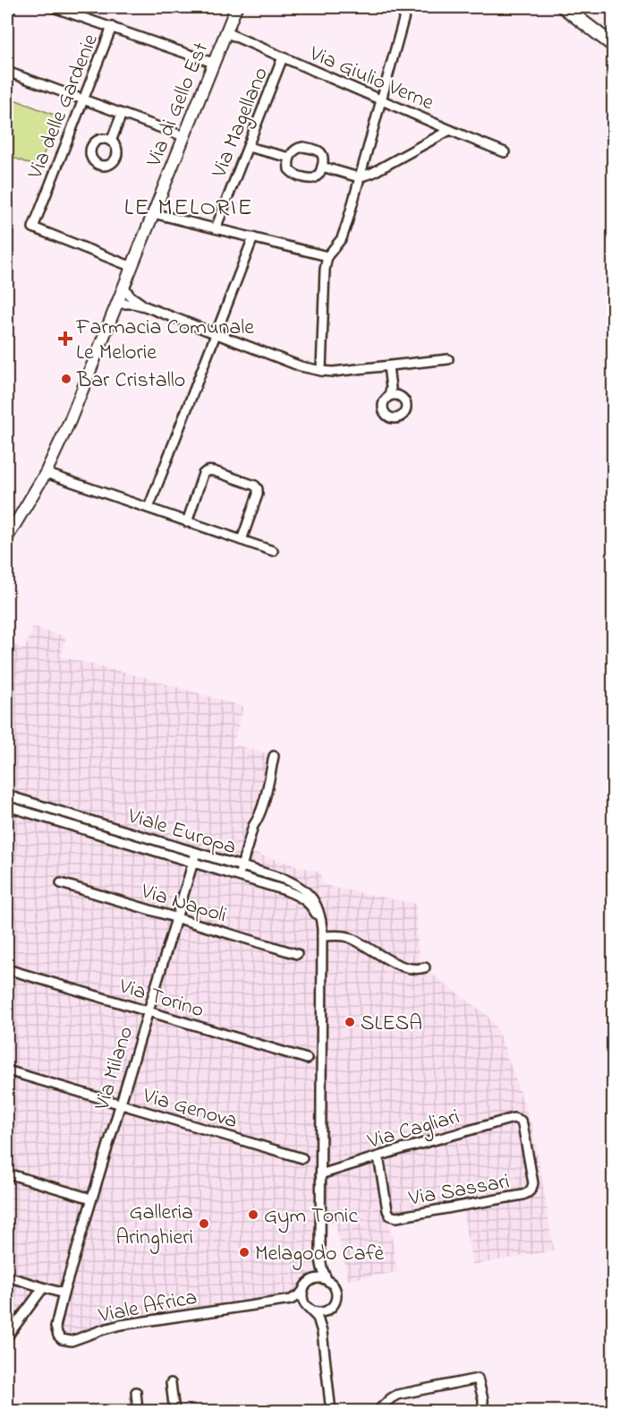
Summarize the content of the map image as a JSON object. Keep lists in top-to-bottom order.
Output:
{
  "streets": {
    "main road": ["Via di Gello Est"],
    "street": [
      "Via Giulio Verne",
      "Via delle Gardenie",
      "Via Magellano",
      "Viale Europa",
      "Via Napoli",
      "Via Torino",
      "Via Milano",
      "Via Genova",
      "Via Cagliari",
      "Via Sassari",
      "Viale Africa"
    ]
  },
  "crossings": [
    ["Via Giulio Verne", "Via di Gello Est"],
    ["Via Giulio Verne", "Via Magellano"],
    ["Via di Gello Est", "Via delle Gardenie"],
    ["Viale Europa", "Via Milano"],
    ["Viale Europa", "Via Cagliari"],
    ["Viale Europa", "Viale Africa"],
    ["Via Napoli", "Via Milano"],
    ["Via Torino", "Via Milano"],
    ["Via Milano", "Via Genova"],
    ["Via Milano", "Viale Africa"],
    ["Via Cagliari", "Via Sassari"]
  ],
  "districts": ["LE MELORIE"],
  "places": {
    "health": ["Farmacia Comunale Le Melorie"],
    "other": [
      "Bar Cristallo",
      "SLESA",
      "Gym Tonic",
      "Galleria Aringhieri",
      "Melagodo Cafè"
    ]
  }
}
